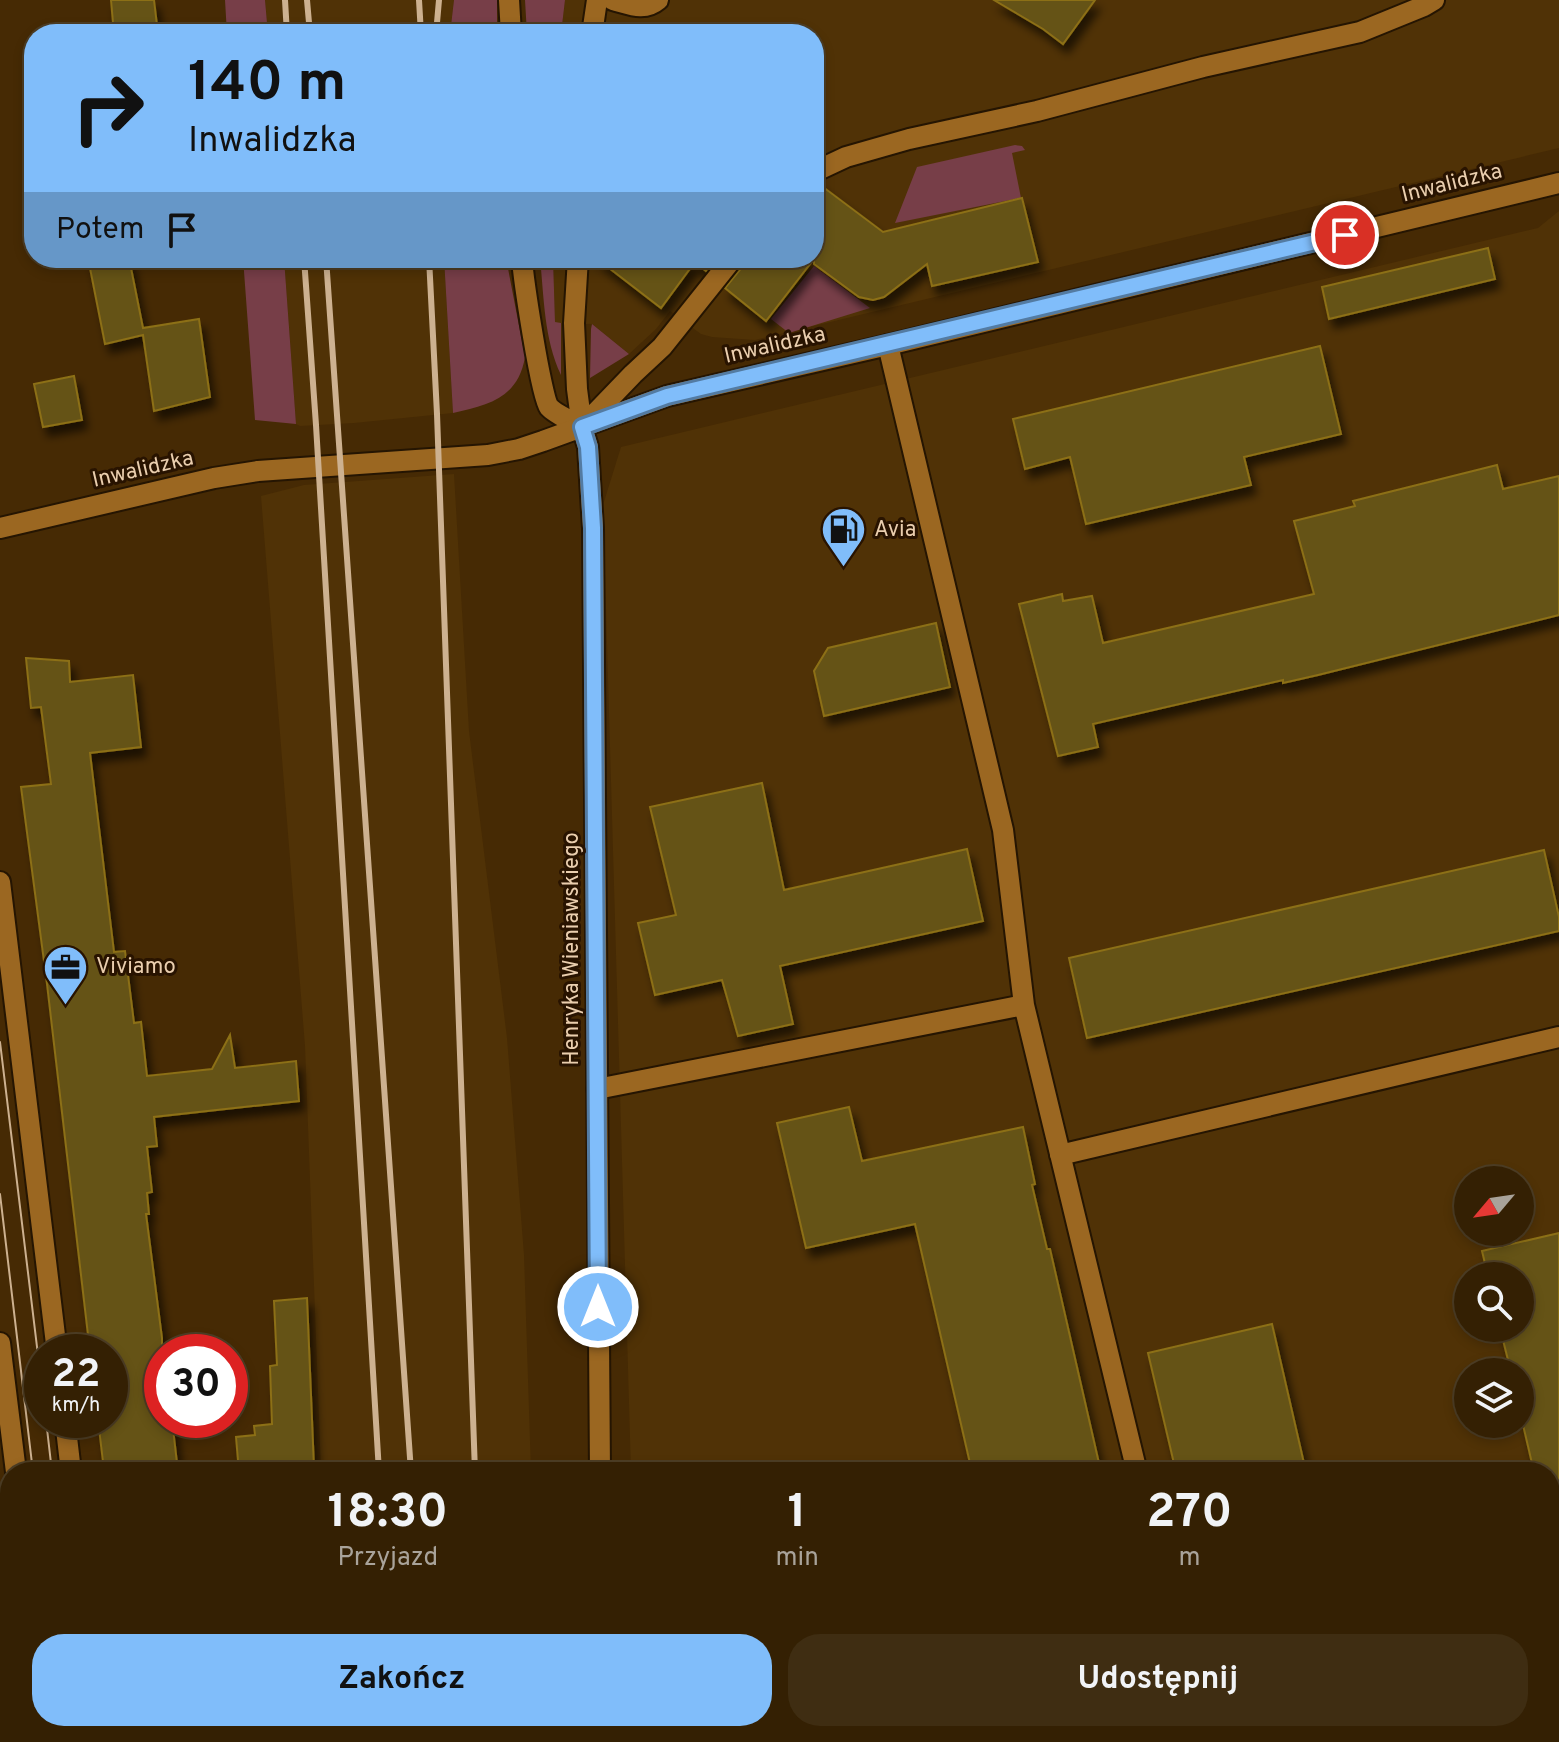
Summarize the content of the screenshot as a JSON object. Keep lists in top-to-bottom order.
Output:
{
  "streets": {
    "street": ["Inwalidzka", "Henryka Wieniawskiego"]
  },
  "crossings": [
    ["Inwalidzka", "Henryka Wieniawskiego"]
  ],
  "places": {
    "fuel station": ["Avia"],
    "office": ["Viviamo"]
  },
  "north": "bottom left",
  "page": {
    "turn": ["140 m", "Inwalidzka"],
    "then": "Potem",
    "speed": "22 km/h",
    "limit": "30",
    "eta": [
      "18:30",
      "Przyjazd",
      "1",
      "min",
      "270",
      "m"
    ],
    "buttons": ["Zakończ", "Udostępnij"]
  }
}
